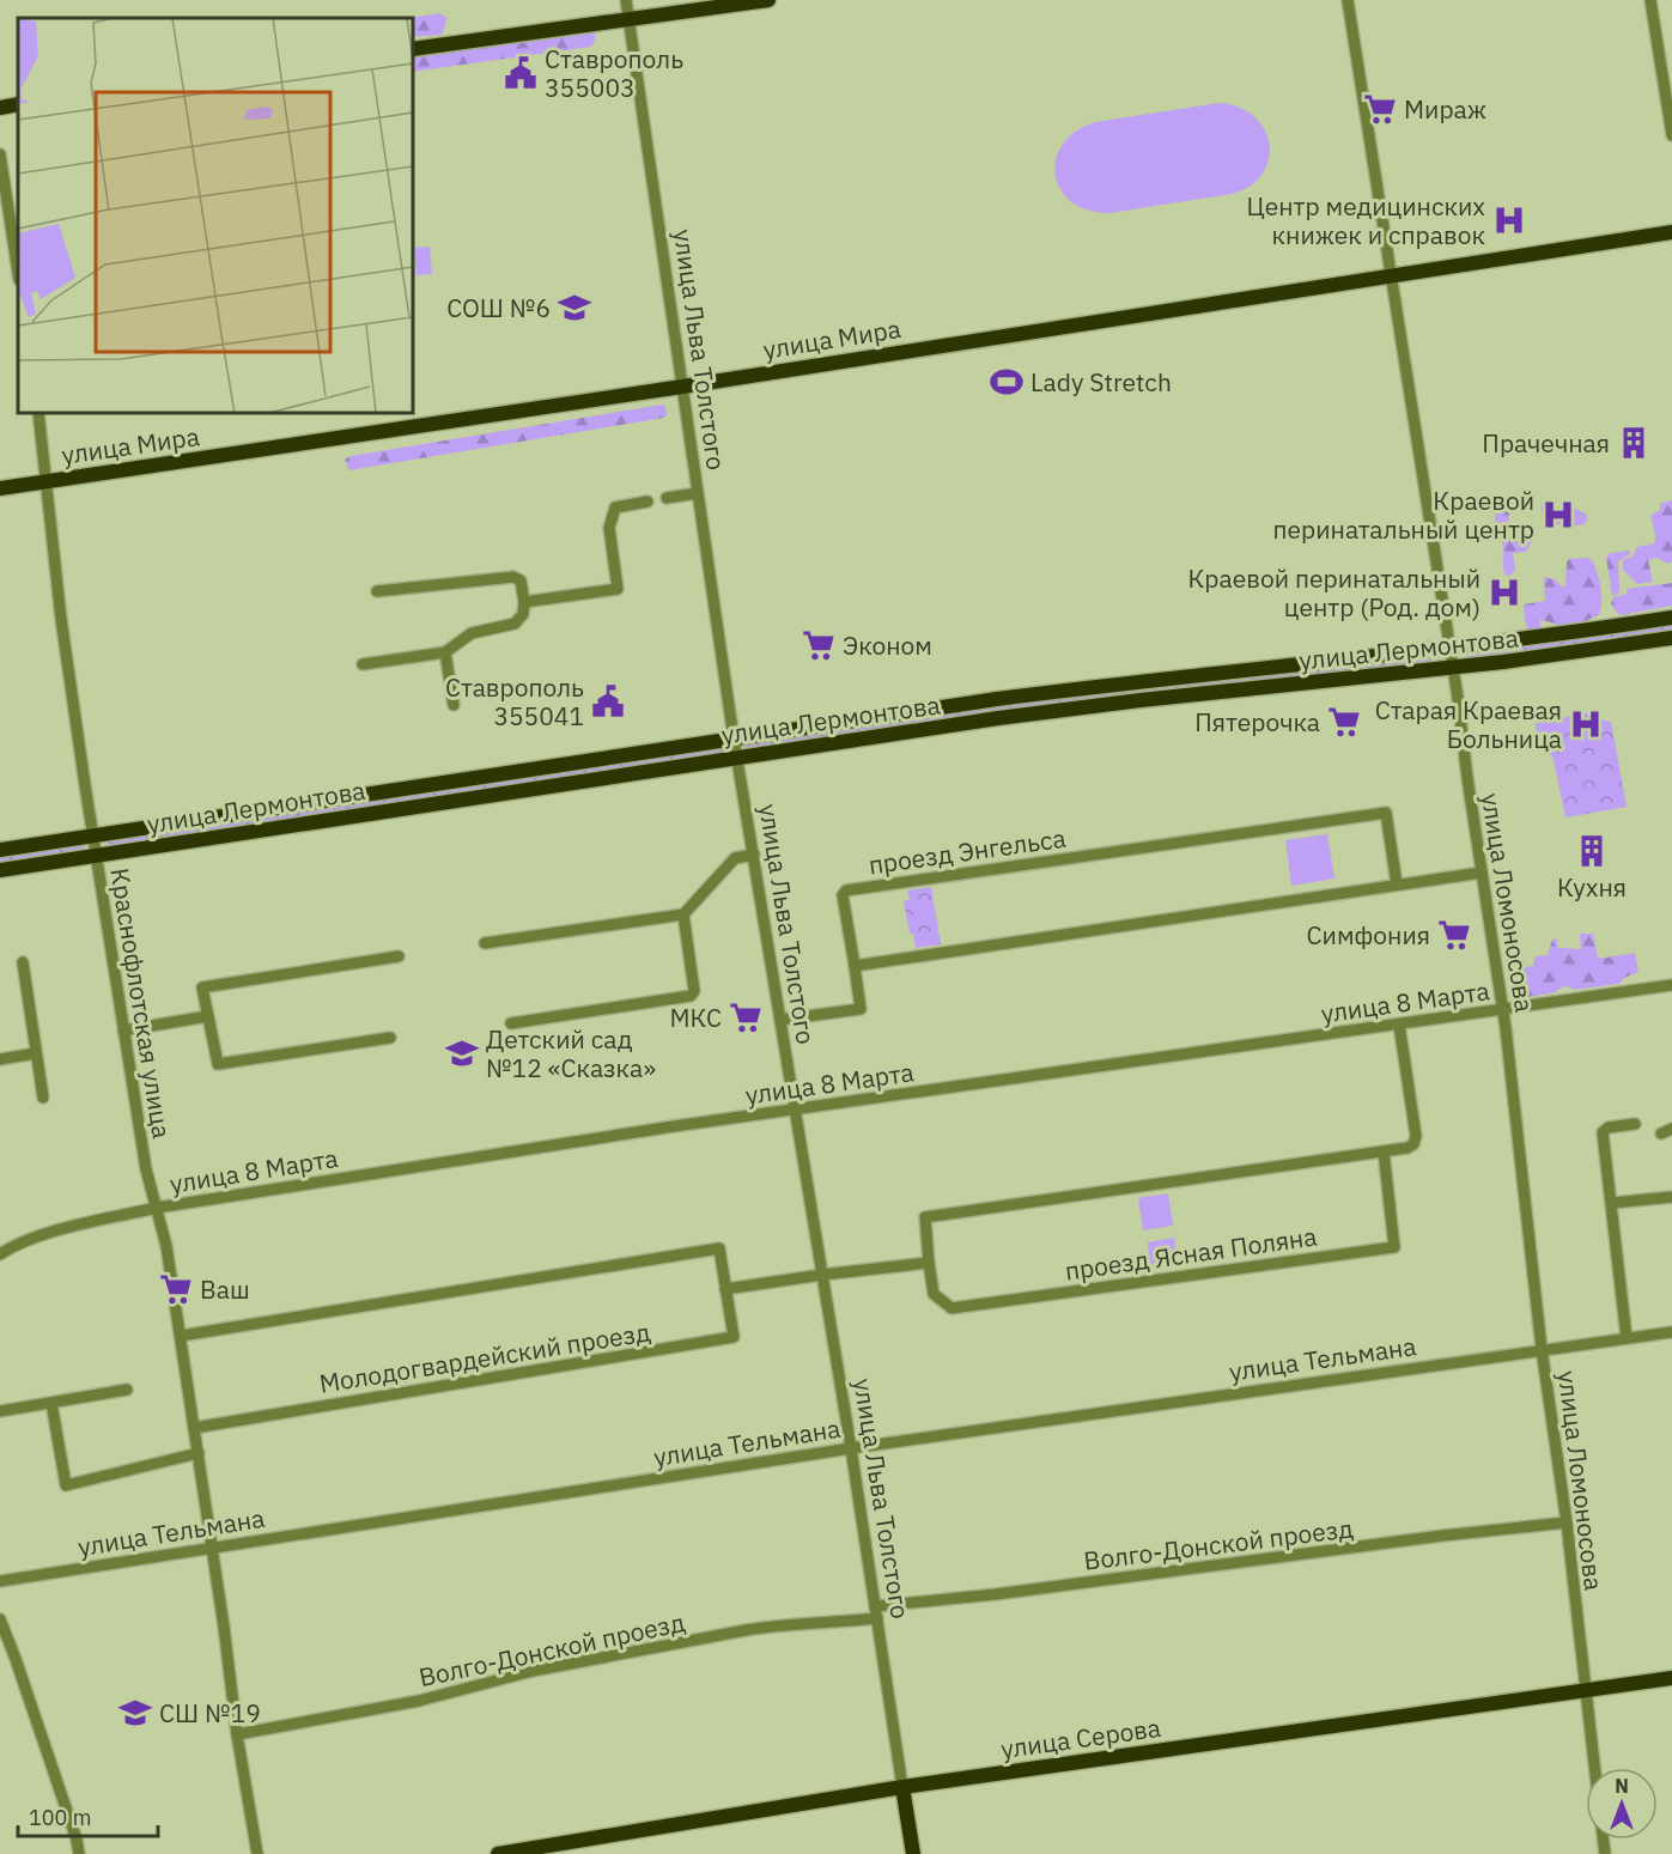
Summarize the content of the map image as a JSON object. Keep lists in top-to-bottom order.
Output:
{
  "streets": {
    "main road": [
      "улица Мира",
      "улица Льва Толстого",
      "улица Лермонтова",
      "улица Серова"
    ],
    "street": [
      "проезд Энгельса",
      "улица Ломоносова",
      "улица 8 Марта",
      "Краснофлотская улица",
      "проезд Ясная Поляна",
      "Молодогвардейский проезд",
      "улица Тельмана",
      "Волго-Донской проезд"
    ]
  },
  "crossings": [
    ["улица Мира", "улица Льва Толстого"],
    ["улица Мира", "улица Ломоносова"],
    ["улица Мира", "Краснофлотская улица"],
    ["улица Льва Толстого", "улица Лермонтова"],
    ["улица Льва Толстого", "улица 8 Марта"],
    ["улица Льва Толстого", "улица Тельмана"],
    ["улица Льва Толстого", "Волго-Донской проезд"],
    ["улица Льва Толстого", "улица Серова"],
    ["улица Лермонтова", "улица Ломоносова"],
    ["улица Лермонтова", "Краснофлотская улица"],
    ["улица Ломоносова", "улица 8 Марта"],
    ["улица Ломоносова", "улица Тельмана"],
    ["улица Ломоносова", "Волго-Донской проезд"],
    ["улица Ломоносова", "улица Серова"],
    ["улица 8 Марта", "Краснофлотская улица"],
    ["улица 8 Марта", "проезд Ясная Поляна"],
    ["Краснофлотская улица", "Молодогвардейский проезд"],
    ["Краснофлотская улица", "улица Тельмана"],
    ["Краснофлотская улица", "Волго-Донской проезд"]
  ],
  "places": {
    "public building": ["Ставрополь 355003", "Ставрополь 355041"],
    "supermarket": [
      "Мираж",
      "Эконом",
      "Пятерочка",
      "Симфония",
      "МКС",
      "Ваш"
    ],
    "hospital": [
      "Центр медицинских книжек и справок",
      "Краевой перинатальный центр",
      "Краевой перинатальный центр (Род. дом)",
      "Старая Краевая Больница"
    ],
    "school or university": ["СОШ №6", "Детский сад №12 «Сказка»", "СШ №19"],
    "sports": ["Lady Stretch"],
    "building": ["Прачечная", "Кухня"]
  },
  "scale_bar": "100 m",
  "north": "top"
}
